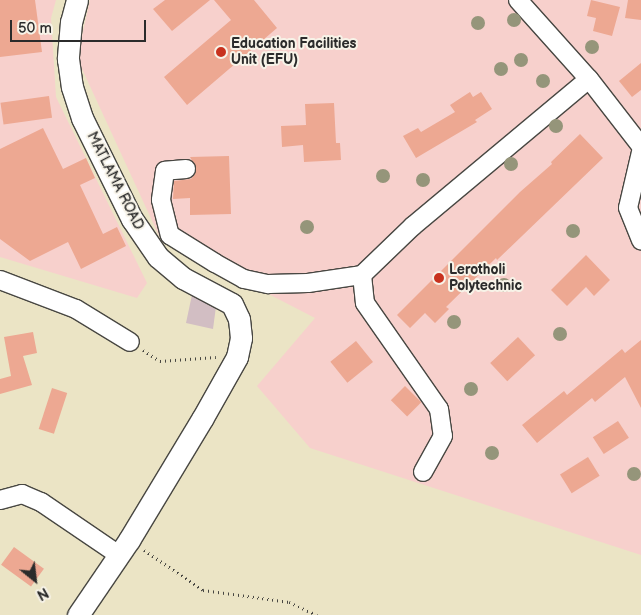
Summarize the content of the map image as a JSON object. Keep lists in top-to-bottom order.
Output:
{
  "streets": {
    "street": ["MATLAMA ROAD"]
  },
  "places": ["Education Facilities Unit (EFU)", "Lerotholi Polytechnic"],
  "scale_bar": "50 m",
  "north": "bottom right"
}
